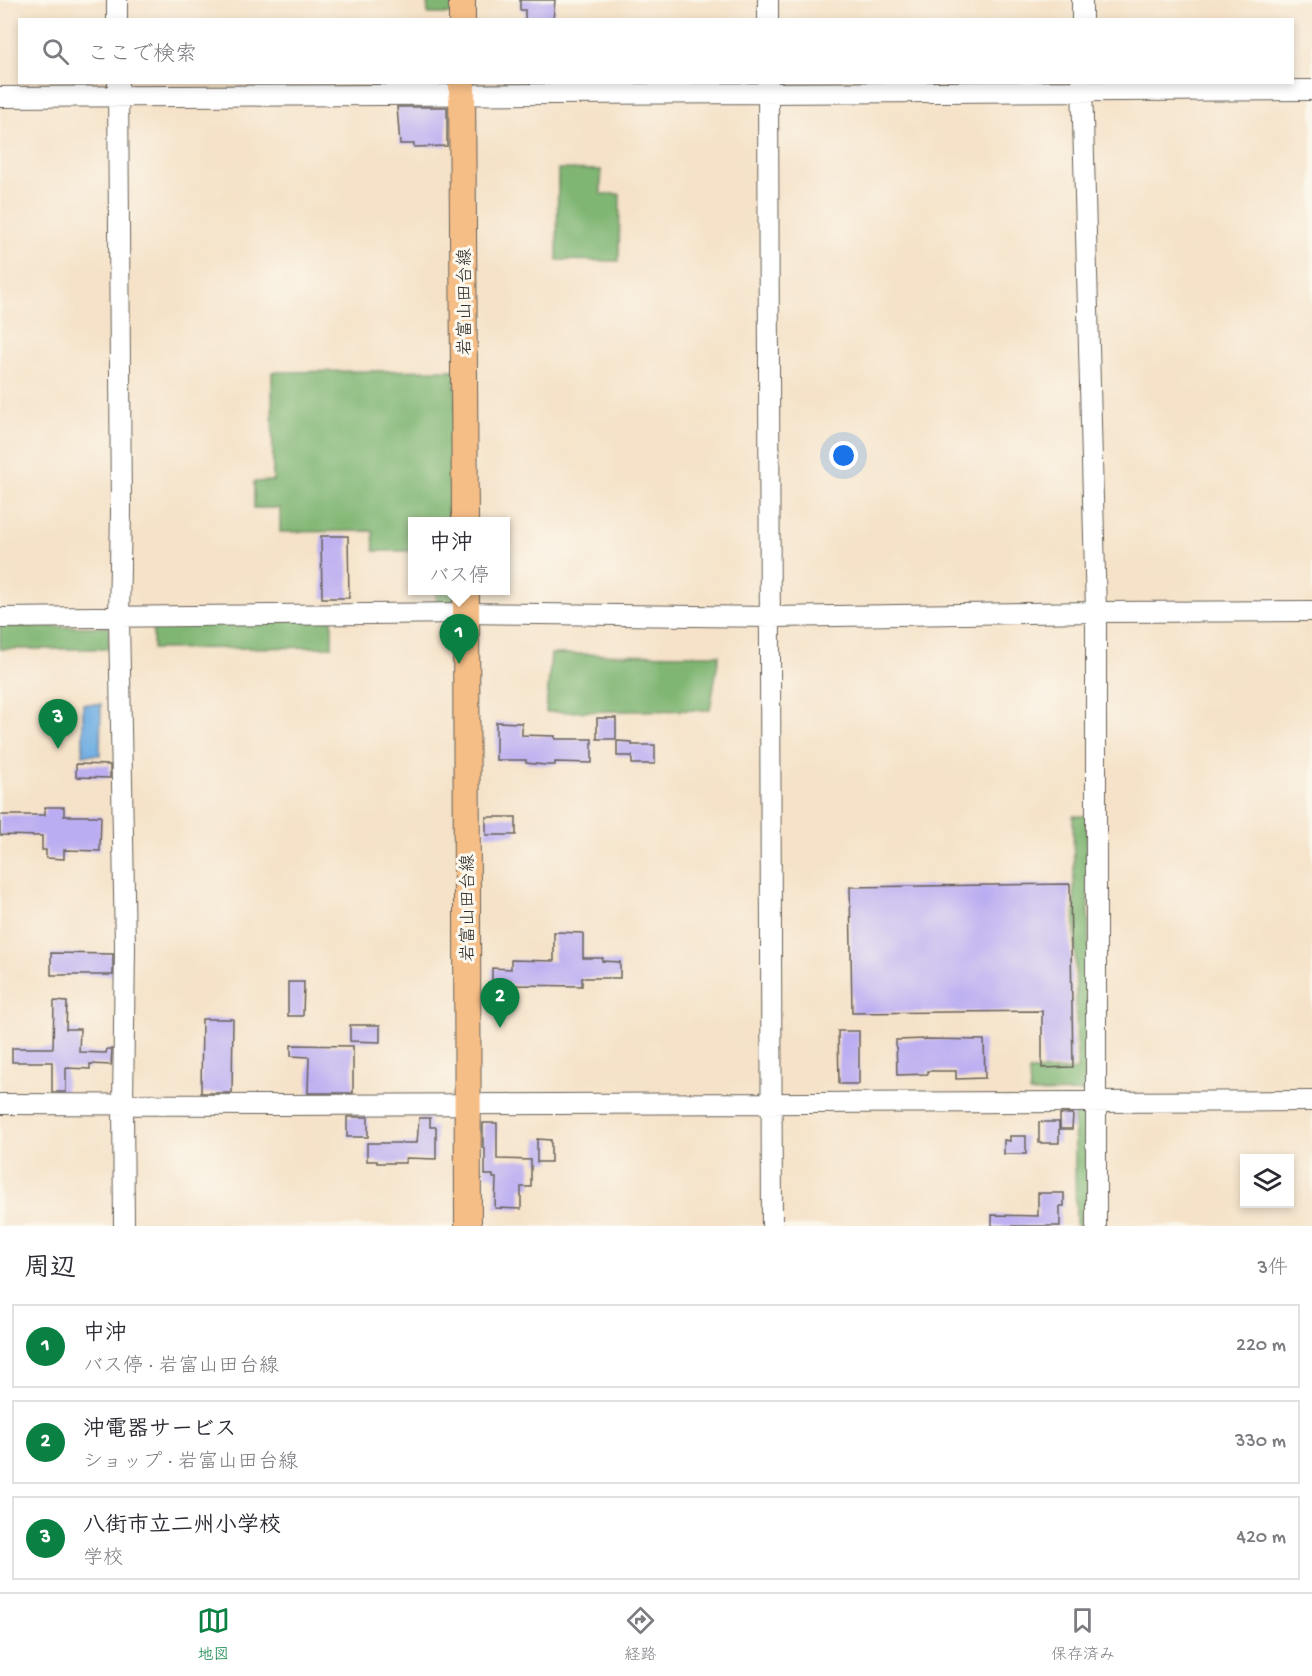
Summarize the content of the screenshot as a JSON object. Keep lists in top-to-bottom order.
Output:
{
  "streets": {
    "main road": ["岩富山田台線"]
  },
  "page": {
    "search": "ここで検索",
    "popup": ["中沖", "バス停"],
    "pins": ["1", "3", "2"],
    "heading": ["周辺", "3件"],
    "list": [
      {
        "mark": "1",
        "name": "中沖",
        "note": "バス停 · 岩富山田台線",
        "value": "220 m"
      },
      {
        "mark": "2",
        "name": "沖電器サービス",
        "note": "ショップ · 岩富山田台線",
        "value": "330 m"
      },
      {
        "mark": "3",
        "name": "八街市立二州小学校",
        "note": "学校",
        "value": "420 m"
      }
    ],
    "nav": ["地図", "経路", "保存済み"]
  }
}
